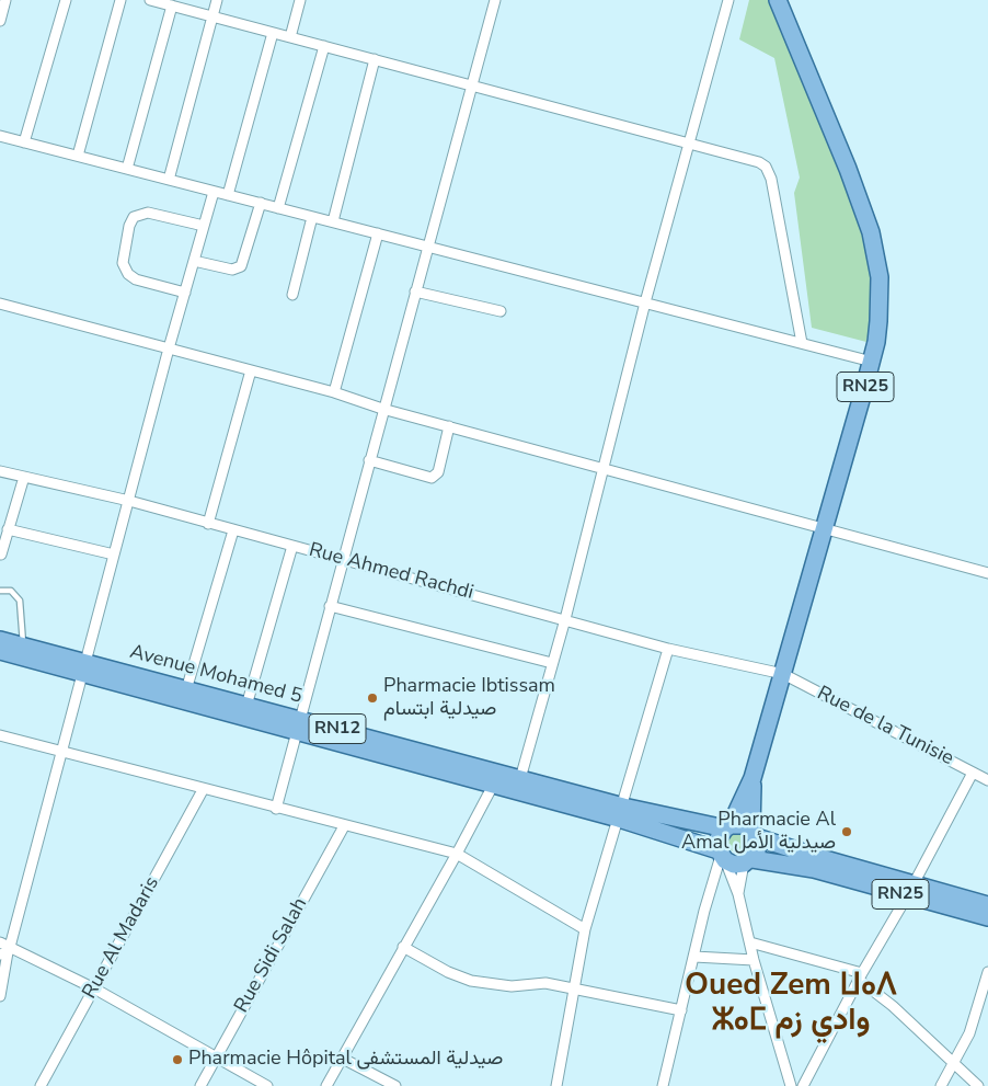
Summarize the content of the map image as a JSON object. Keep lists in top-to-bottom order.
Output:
{
  "streets": {
    "main road": ["RN25", "Avenue Mohamed 5", "RN12"],
    "street": [
      "Rue Ahmed Rachdi",
      "Rue de la Tunisie",
      "Rue Al Madaris",
      "Rue Sidi Salah"
    ]
  },
  "crossings": [
    ["RN25", "Rue Ahmed Rachdi"],
    ["RN25", "Rue de la Tunisie"],
    ["RN25", "RN12"],
    ["Rue Ahmed Rachdi", "Rue de la Tunisie"],
    ["Avenue Mohamed 5", "RN12"]
  ],
  "districts": ["Oued Zem ⵡⴰⴷ ⵣⴰⵎ وادي زم"],
  "places": ["Pharmacie Ibtissam صيدلية ابتسام", "Pharmacie Al Amal صيدلية الأمل", "Pharmacie Hôpital صيدلية المستشفى"]
}
